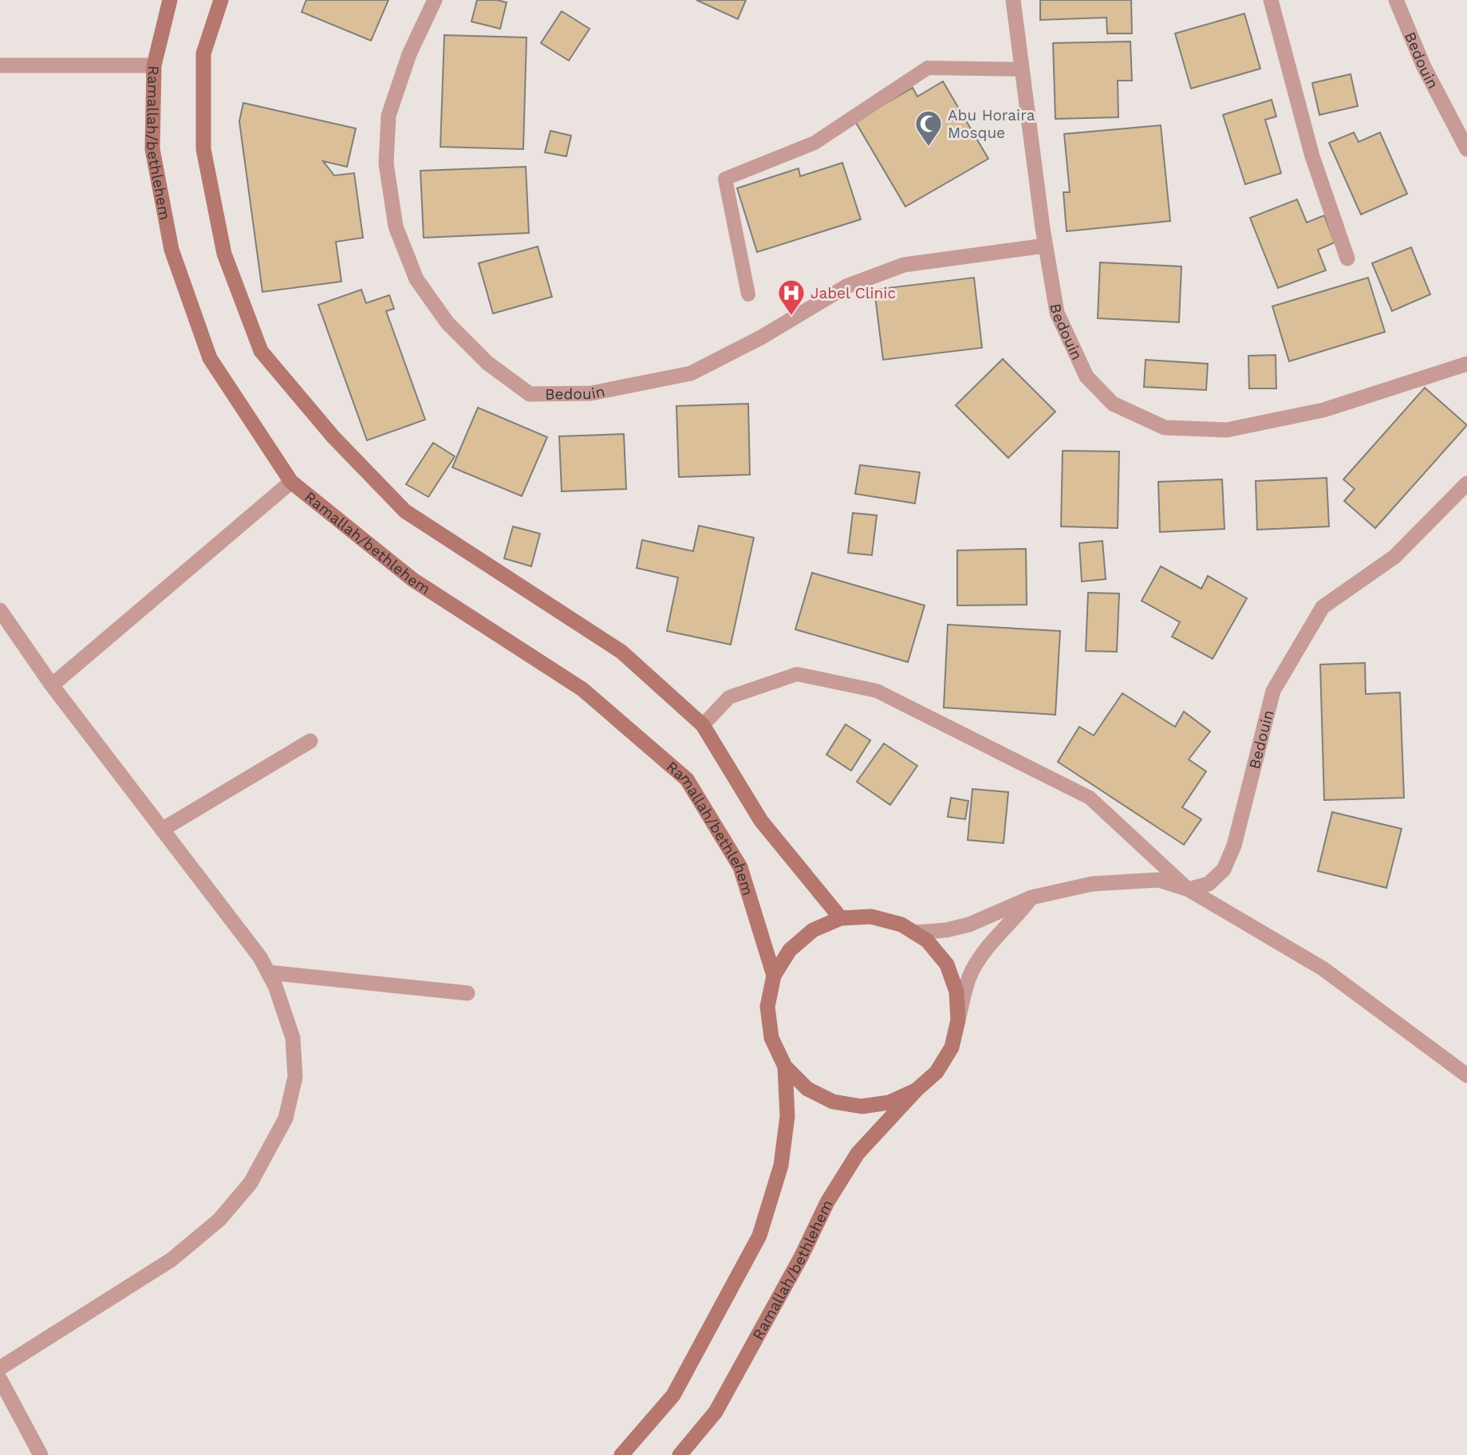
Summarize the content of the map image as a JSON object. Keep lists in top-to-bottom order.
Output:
{
  "streets": {
    "main road": ["Ramallah/bethlehem"],
    "street": ["Bedouin"]
  },
  "places": {
    "mosque": ["Abu Horaira Mosque"],
    "hospital": ["Jabel Clinic"]
  }
}
